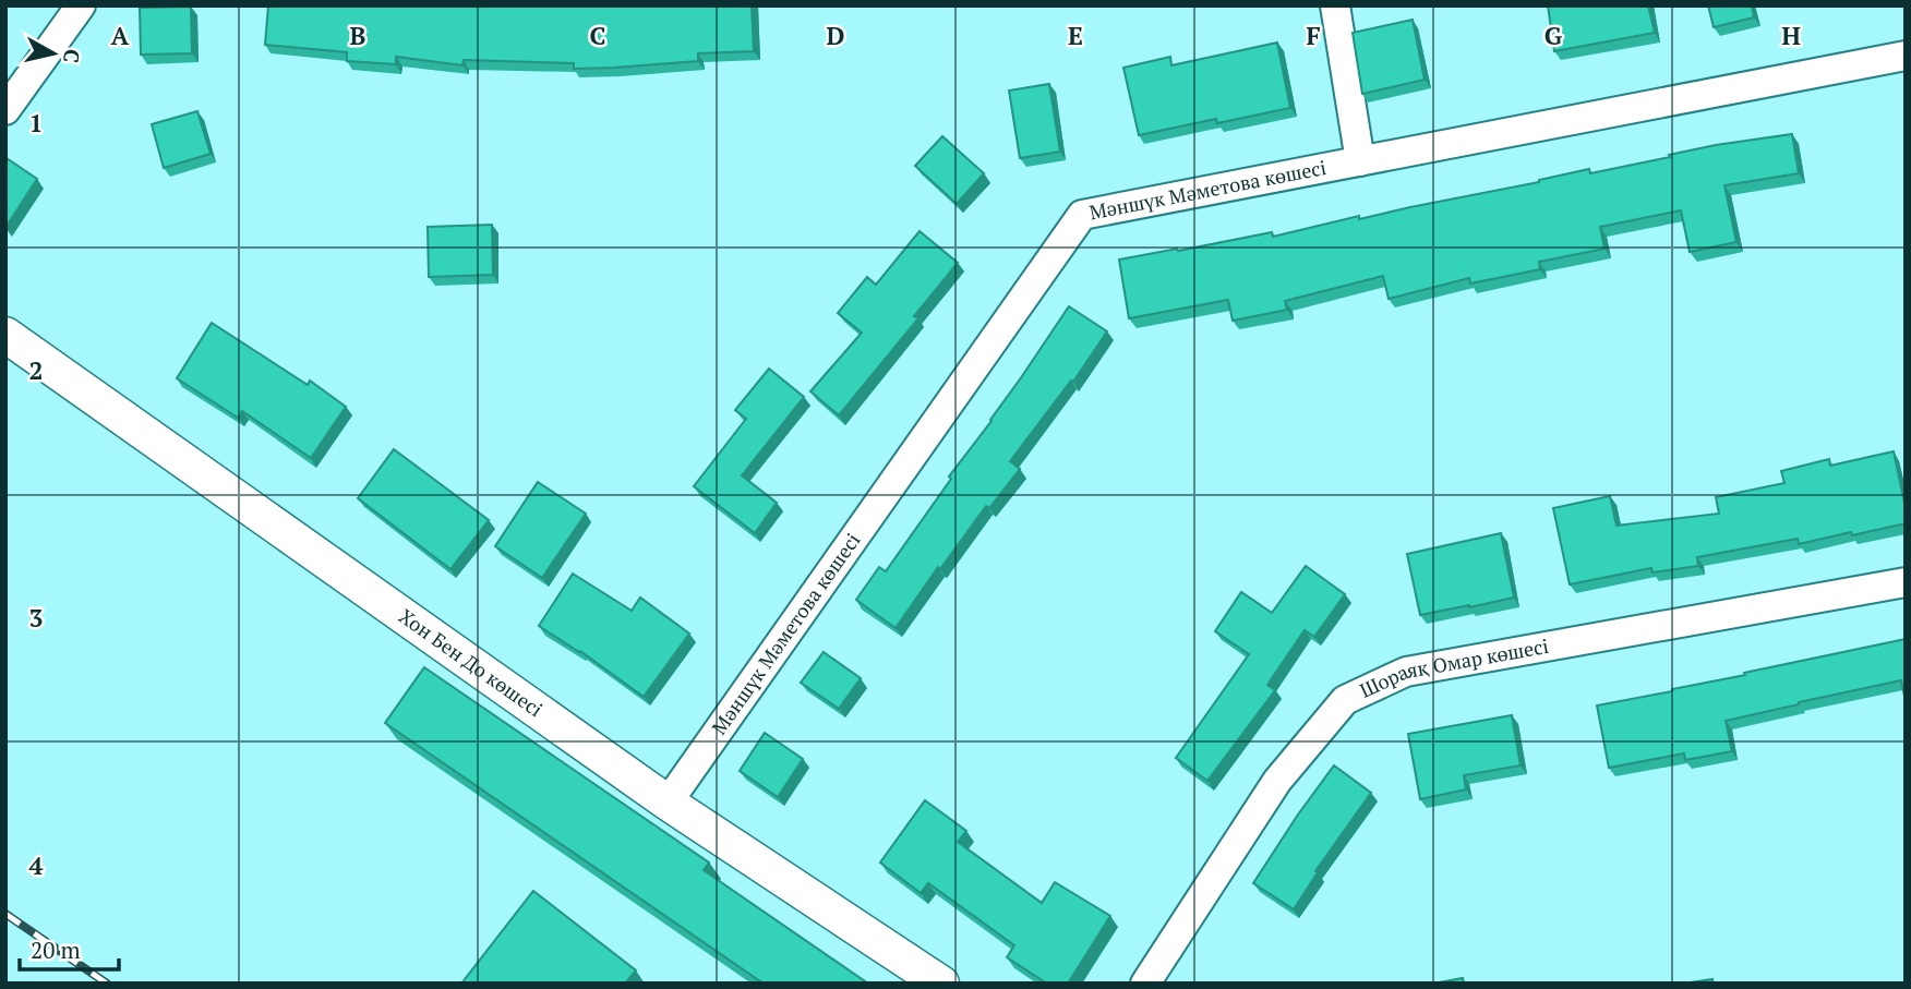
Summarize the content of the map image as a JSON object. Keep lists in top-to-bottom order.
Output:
{
  "streets": {
    "street": ["Мәншүк Мәметова көшесі", "Хон Бен До көшесі", "Шораяқ Омар көшесі"]
  },
  "crossings": [
    ["Мәншүк Мәметова көшесі", "Хон Бен До көшесі"]
  ],
  "scale_bar": "20 m",
  "north": "right",
  "grid": {
    "columns": [
      "A",
      "B",
      "C",
      "D",
      "E",
      "F",
      "G",
      "H"
    ],
    "rows": [
      "1",
      "2",
      "3",
      "4"
    ]
  }
}
